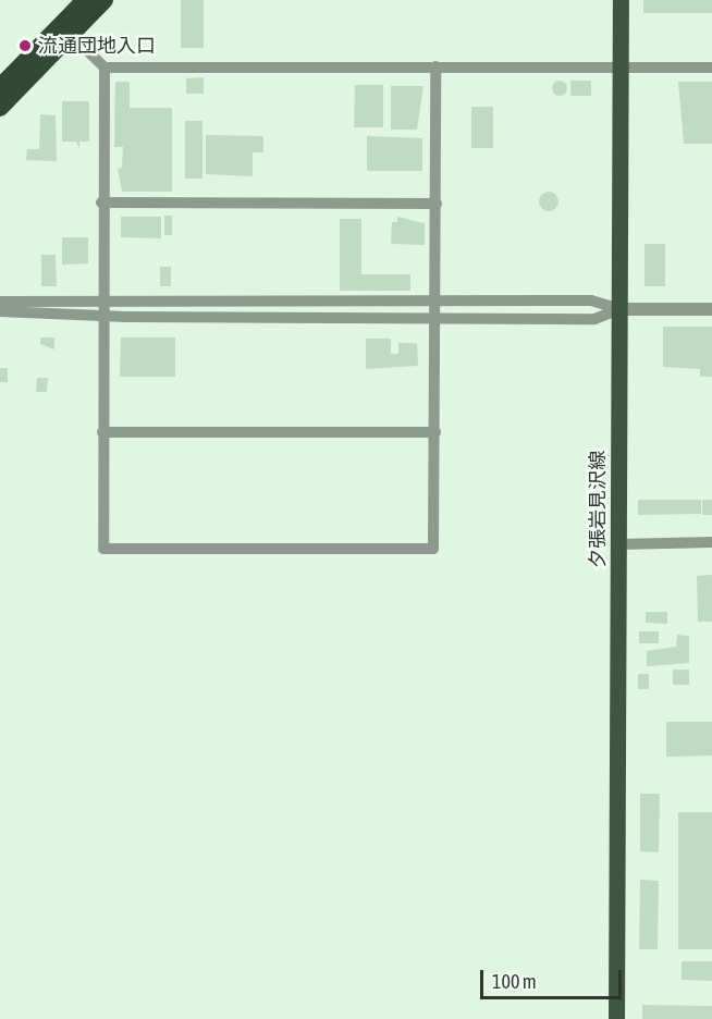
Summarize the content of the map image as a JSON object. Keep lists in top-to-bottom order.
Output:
{
  "streets": {
    "main road": ["夕張岩見沢線"]
  },
  "places": ["流通団地入口"],
  "scale_bar": "100 m"
}
